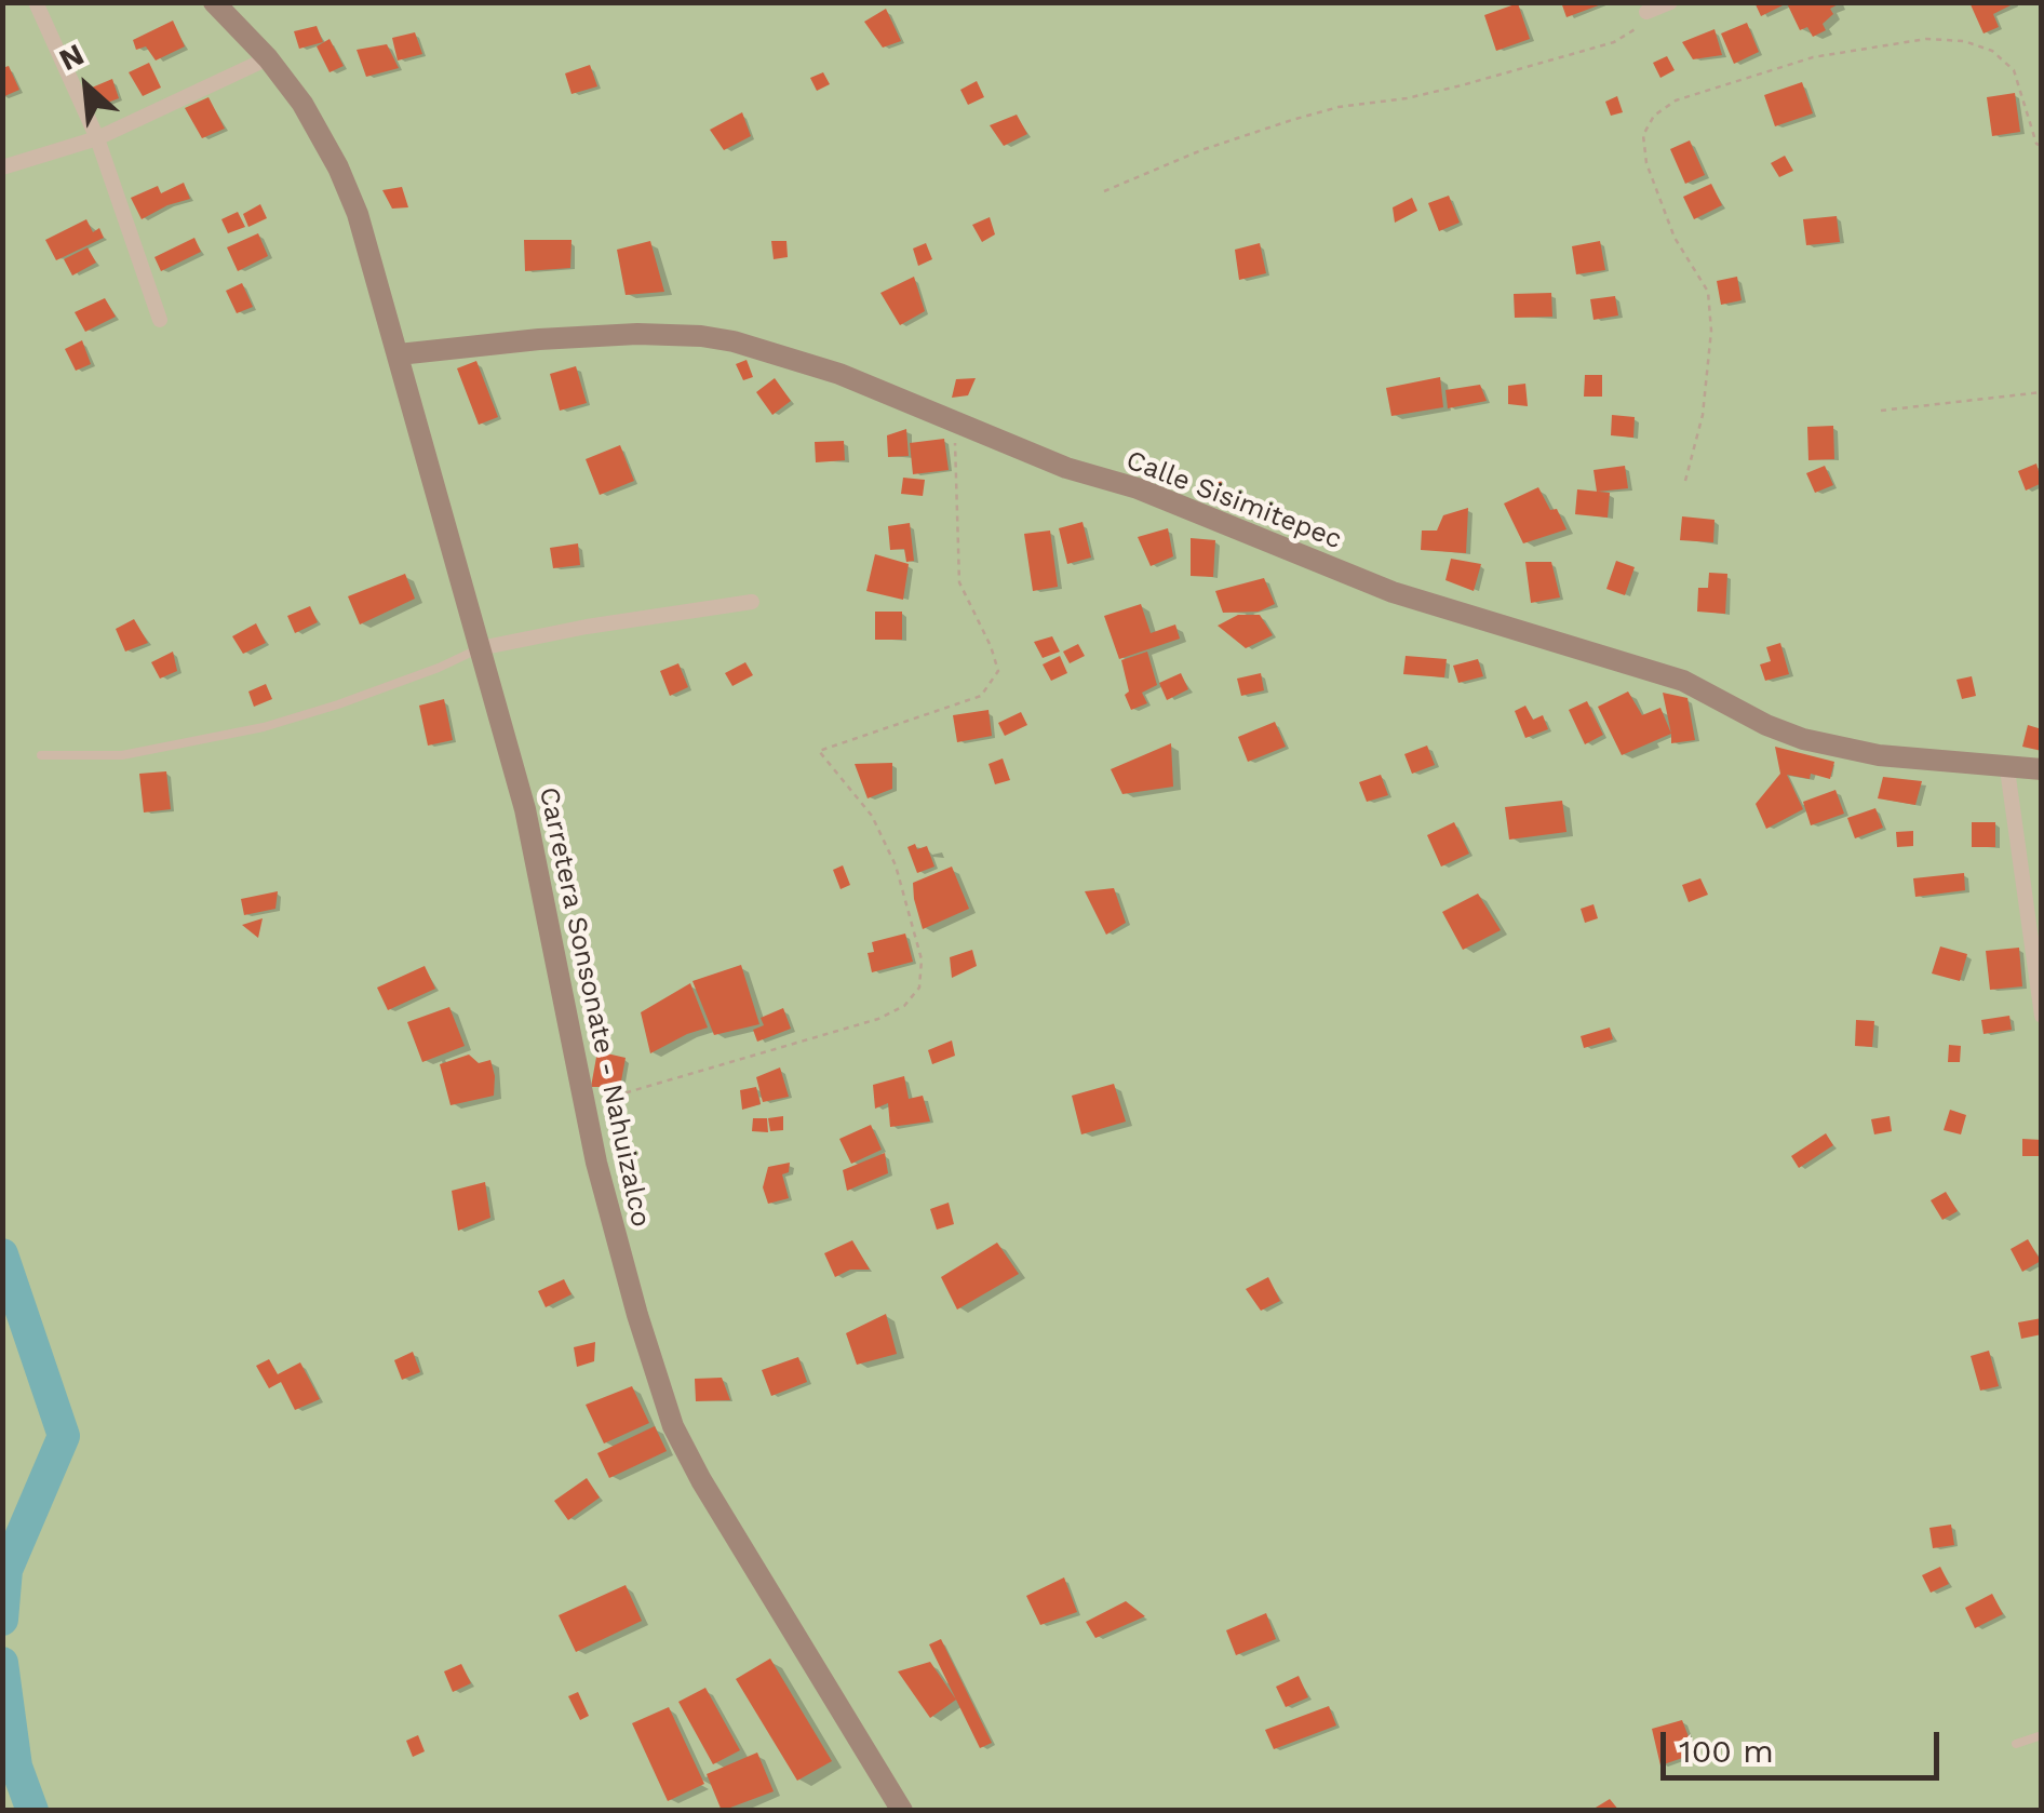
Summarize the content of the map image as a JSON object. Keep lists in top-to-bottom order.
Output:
{
  "streets": {
    "street": ["Calle Sisimitepec", "Carretera Sonsonate - Nahuizalco"]
  },
  "crossings": [
    ["Calle Sisimitepec", "Carretera Sonsonate - Nahuizalco"]
  ],
  "scale_bar": "100 m",
  "north": "top left"
}
